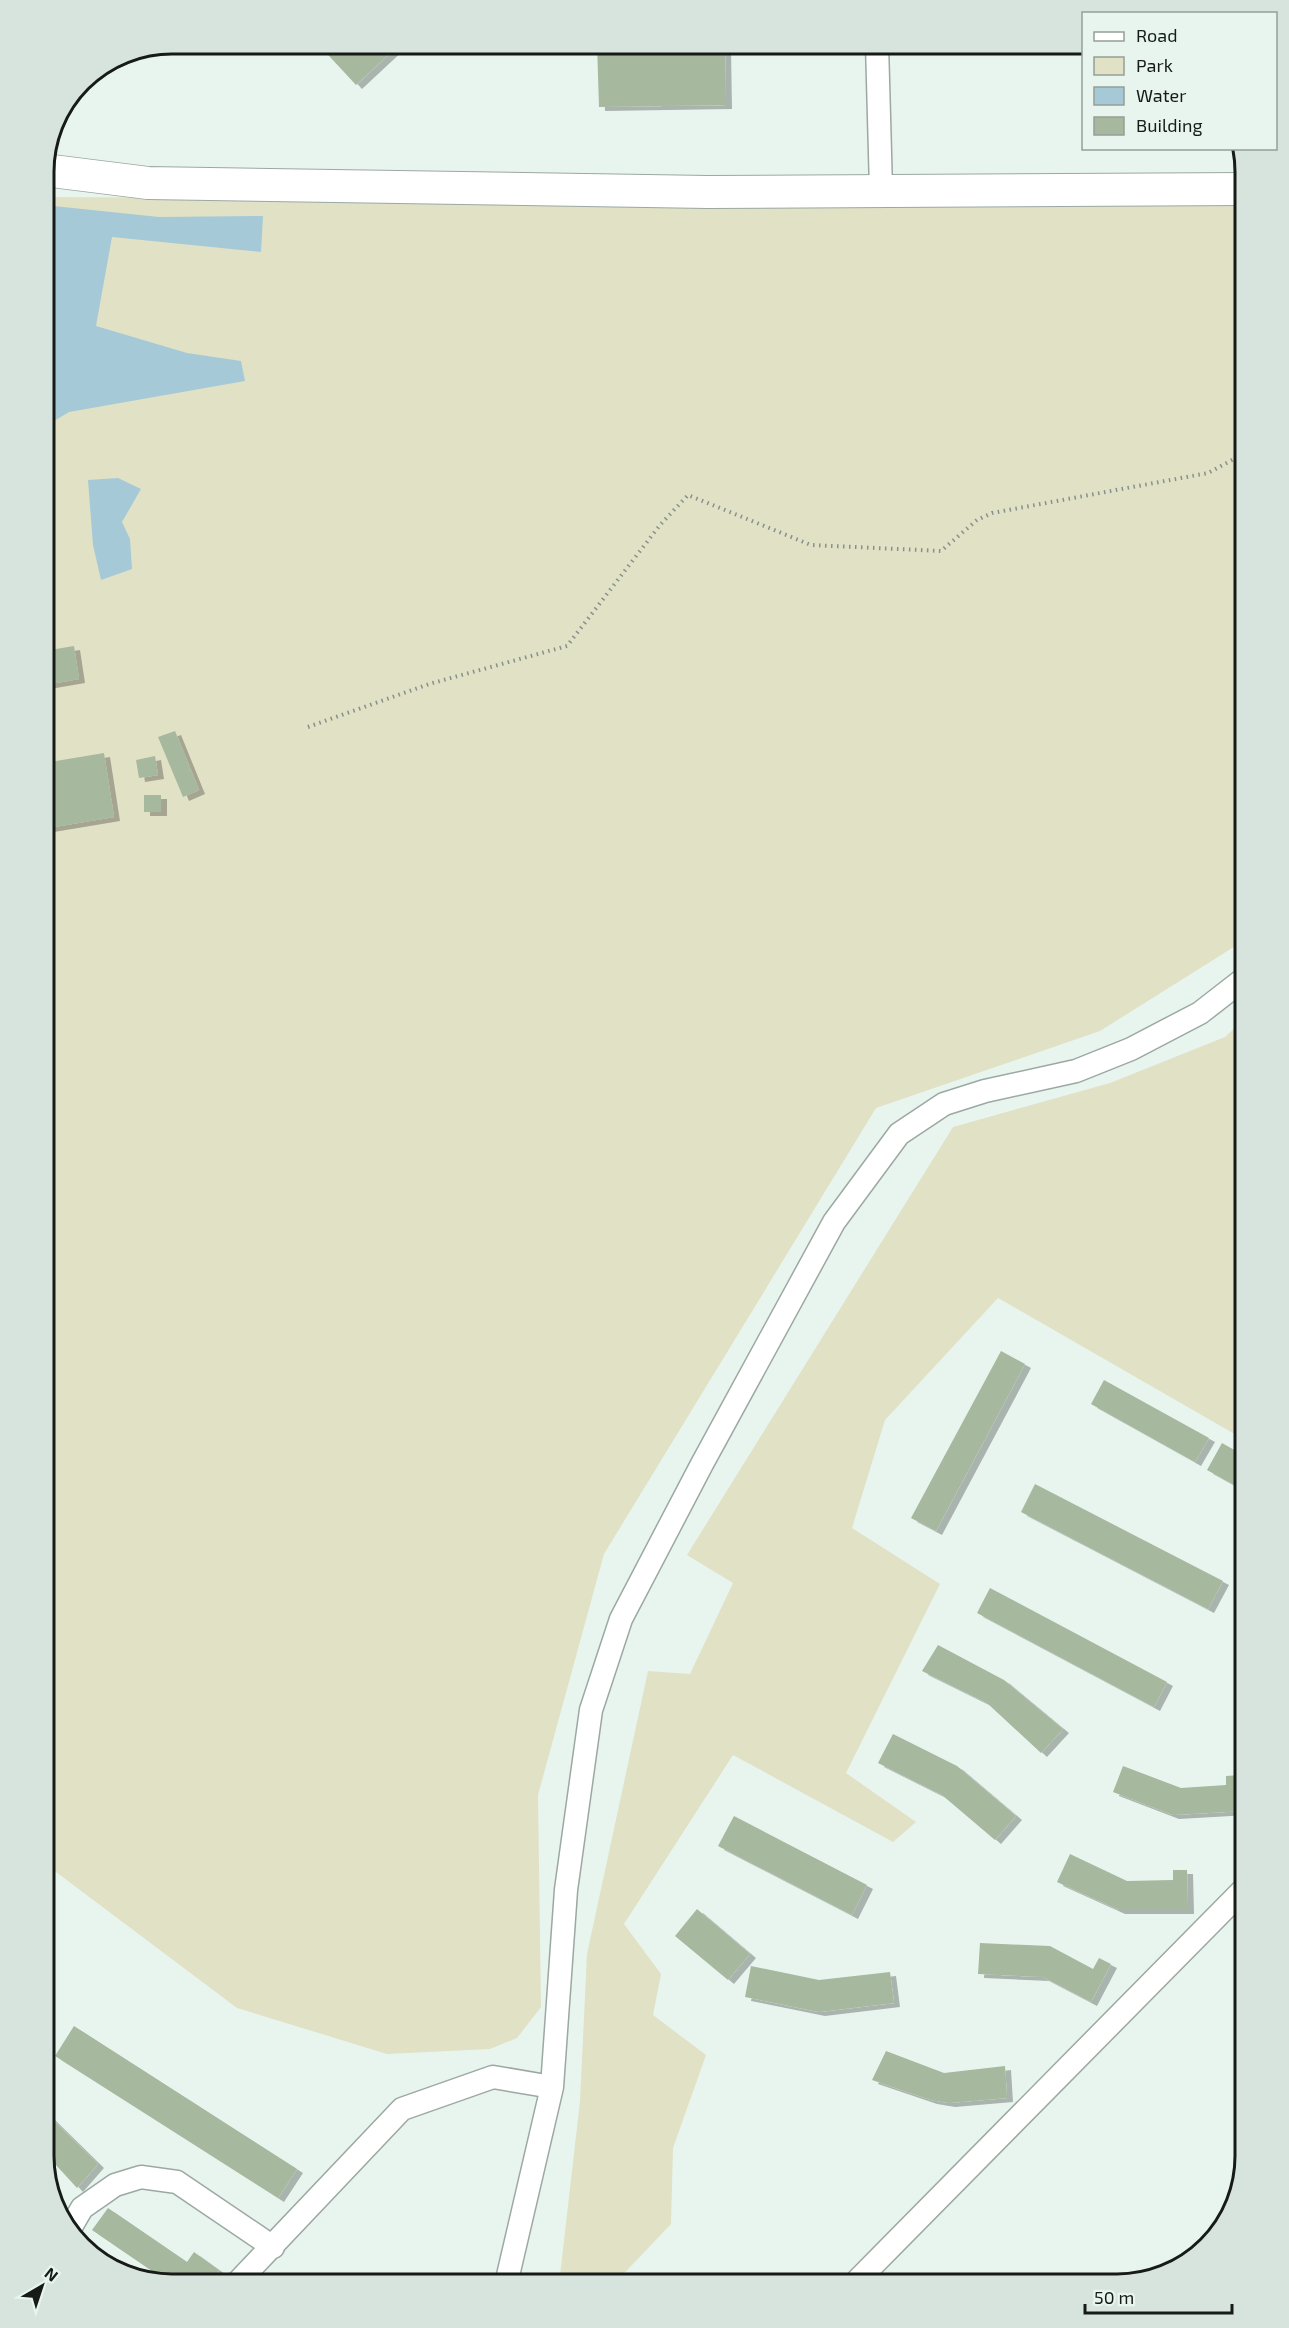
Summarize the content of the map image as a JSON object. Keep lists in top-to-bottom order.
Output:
{
  "legend": [
    "Road",
    "Park",
    "Water",
    "Building"
  ],
  "scale_bar": "50 m",
  "north": "top right"
}
